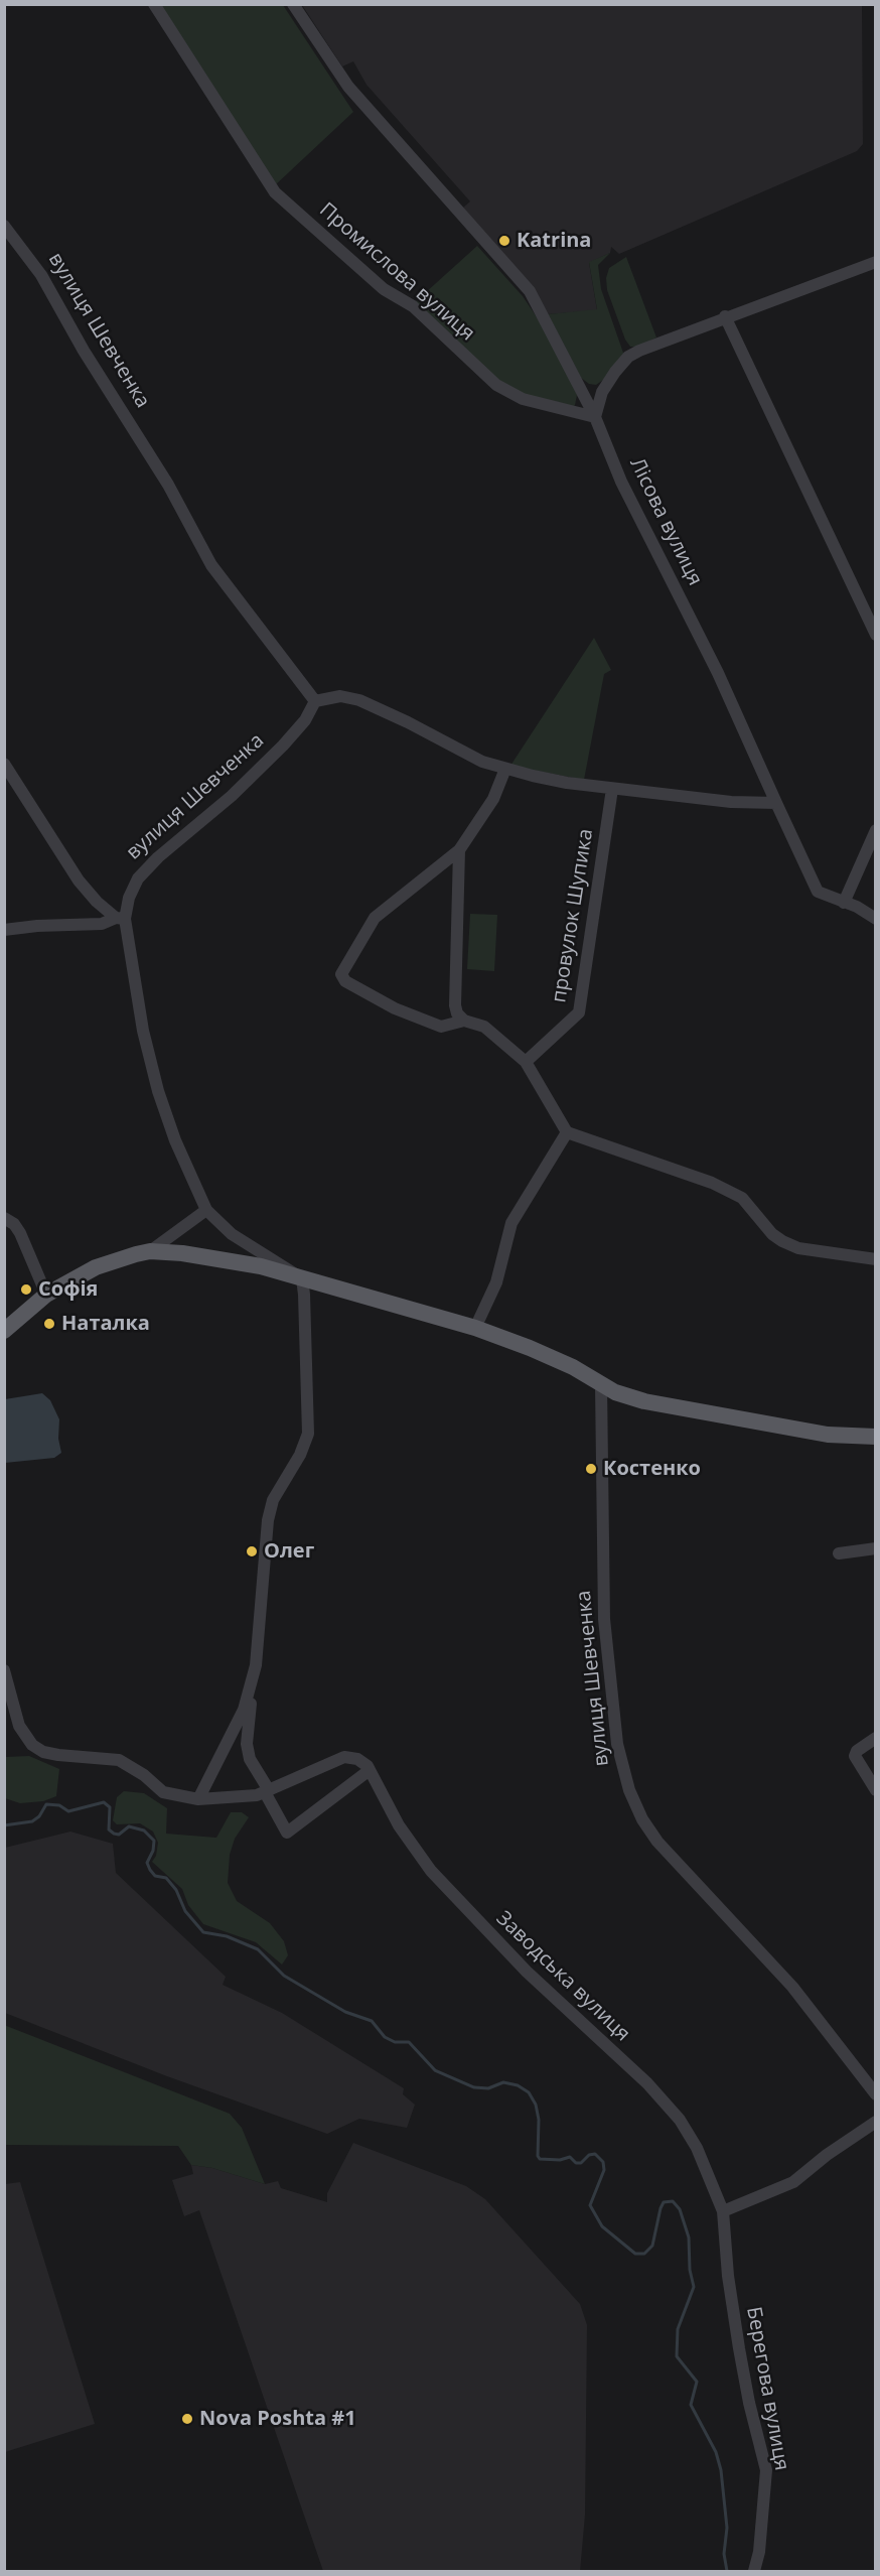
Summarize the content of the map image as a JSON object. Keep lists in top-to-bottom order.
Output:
{
  "streets": {
    "main road": ["вулиця Шевченка"],
    "street": [
      "Промислова вулиця",
      "Лісова вулиця",
      "провулок Шупика",
      "Заводська вулиця",
      "Берегова вулиця"
    ]
  },
  "crossings": [
    ["Промислова вулиця", "Лісова вулиця"],
    ["Заводська вулиця", "Берегова вулиця"]
  ],
  "places": [
    "Katrina",
    "Софія",
    "Наталка",
    "Костенко",
    "Олег",
    "Nova Poshta #1"
  ]
}
